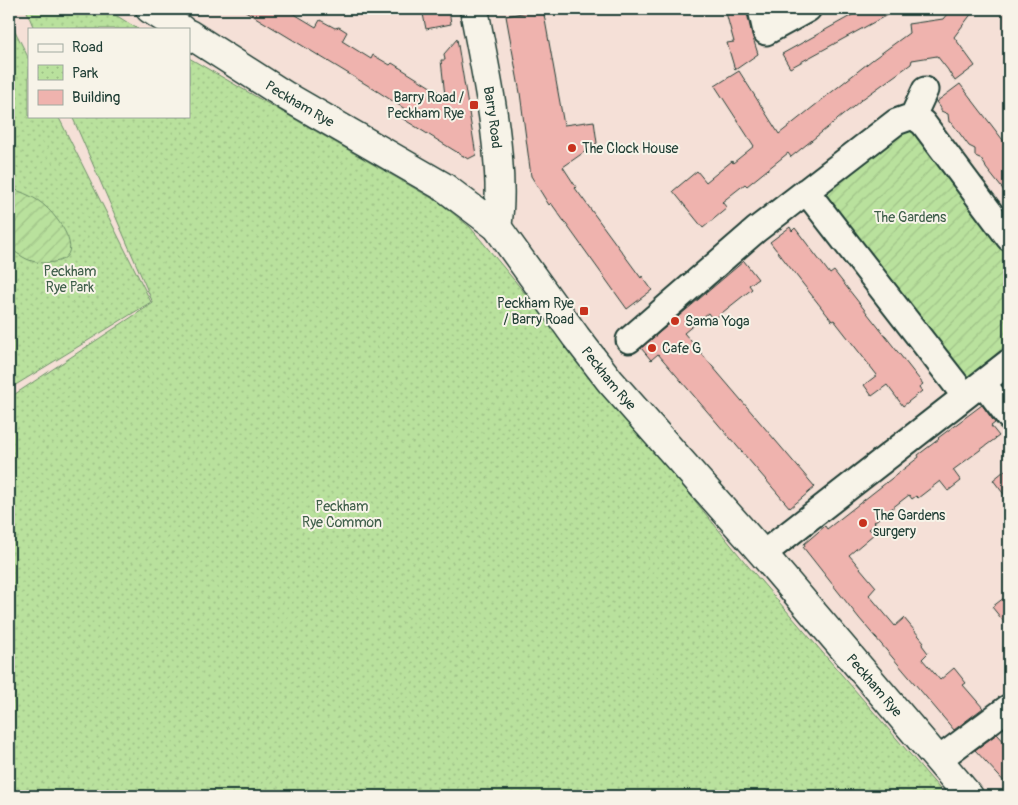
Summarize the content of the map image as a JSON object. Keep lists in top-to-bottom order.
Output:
{
  "streets": {
    "main road": ["Peckham Rye", "Barry Road"]
  },
  "crossings": [
    ["Peckham Rye", "Barry Road"]
  ],
  "parks": ["The Gardens", "Peckham Rye Park", "Peckham Rye Common"],
  "places": {
    "transit": ["Barry Road / Peckham Rye", "Peckham Rye / Barry Road"],
    "other": [
      "The Clock House",
      "Sama Yoga",
      "Cafe G",
      "The Gardens surgery"
    ]
  },
  "legend": ["Road", "Park", "Building"]
}
